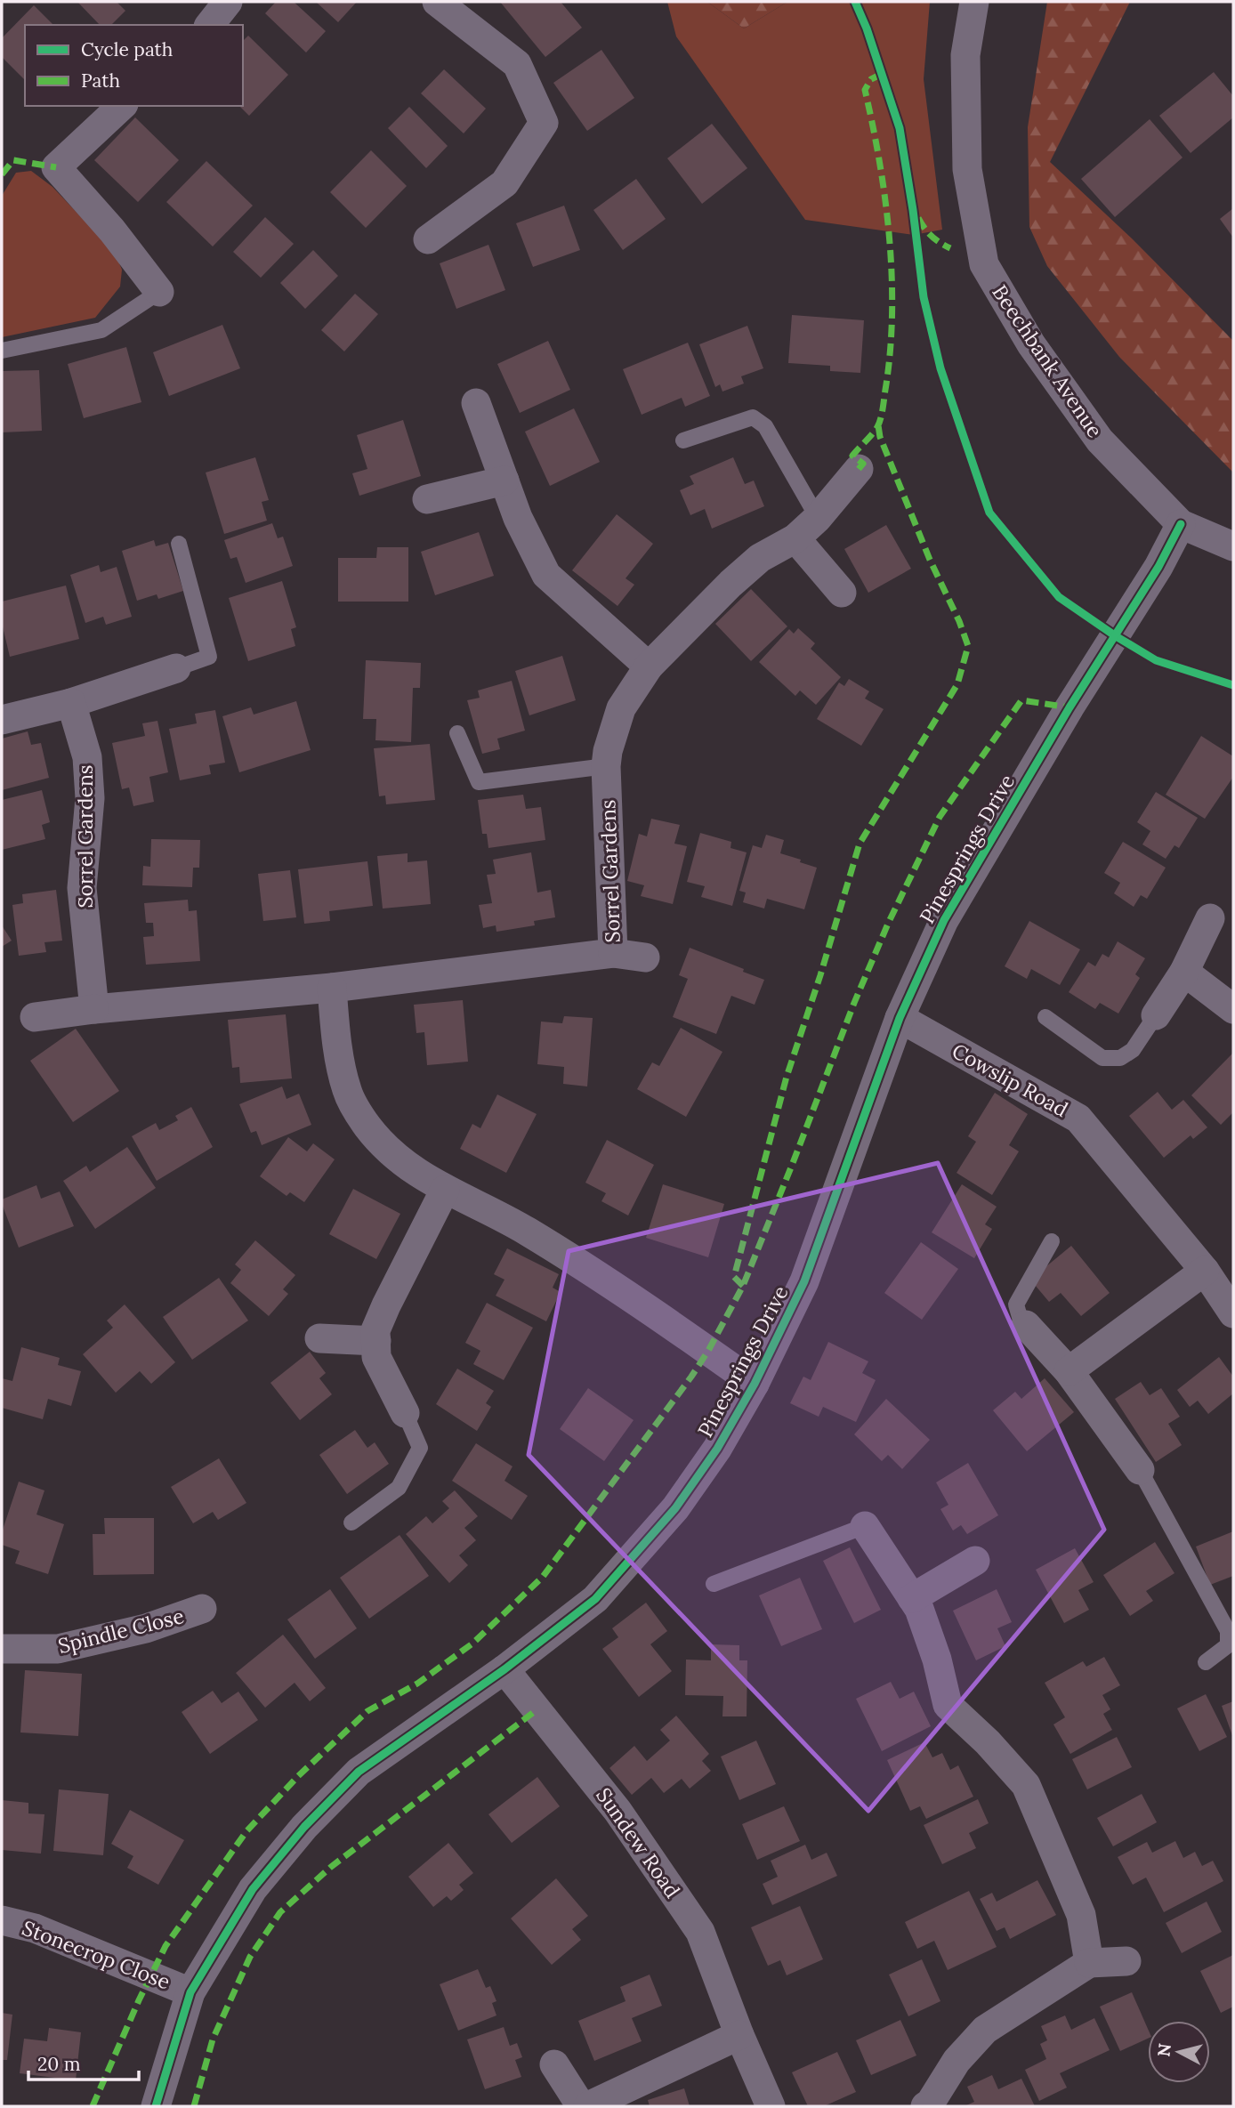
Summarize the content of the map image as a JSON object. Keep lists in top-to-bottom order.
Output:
{
  "streets": {
    "street": [
      "Beechbank Avenue",
      "Sorrel Gardens",
      "Pinesprings Drive",
      "Cowslip Road",
      "Spindle Close",
      "Sundew Road",
      "Stonecrop Close"
    ]
  },
  "crossings": [
    ["Beechbank Avenue", "Pinesprings Drive"],
    ["Pinesprings Drive", "Cowslip Road"],
    ["Pinesprings Drive", "Sundew Road"],
    ["Pinesprings Drive", "Stonecrop Close"]
  ],
  "legend": ["Cycle path", "Path"],
  "scale_bar": "20 m",
  "north": "left"
}
